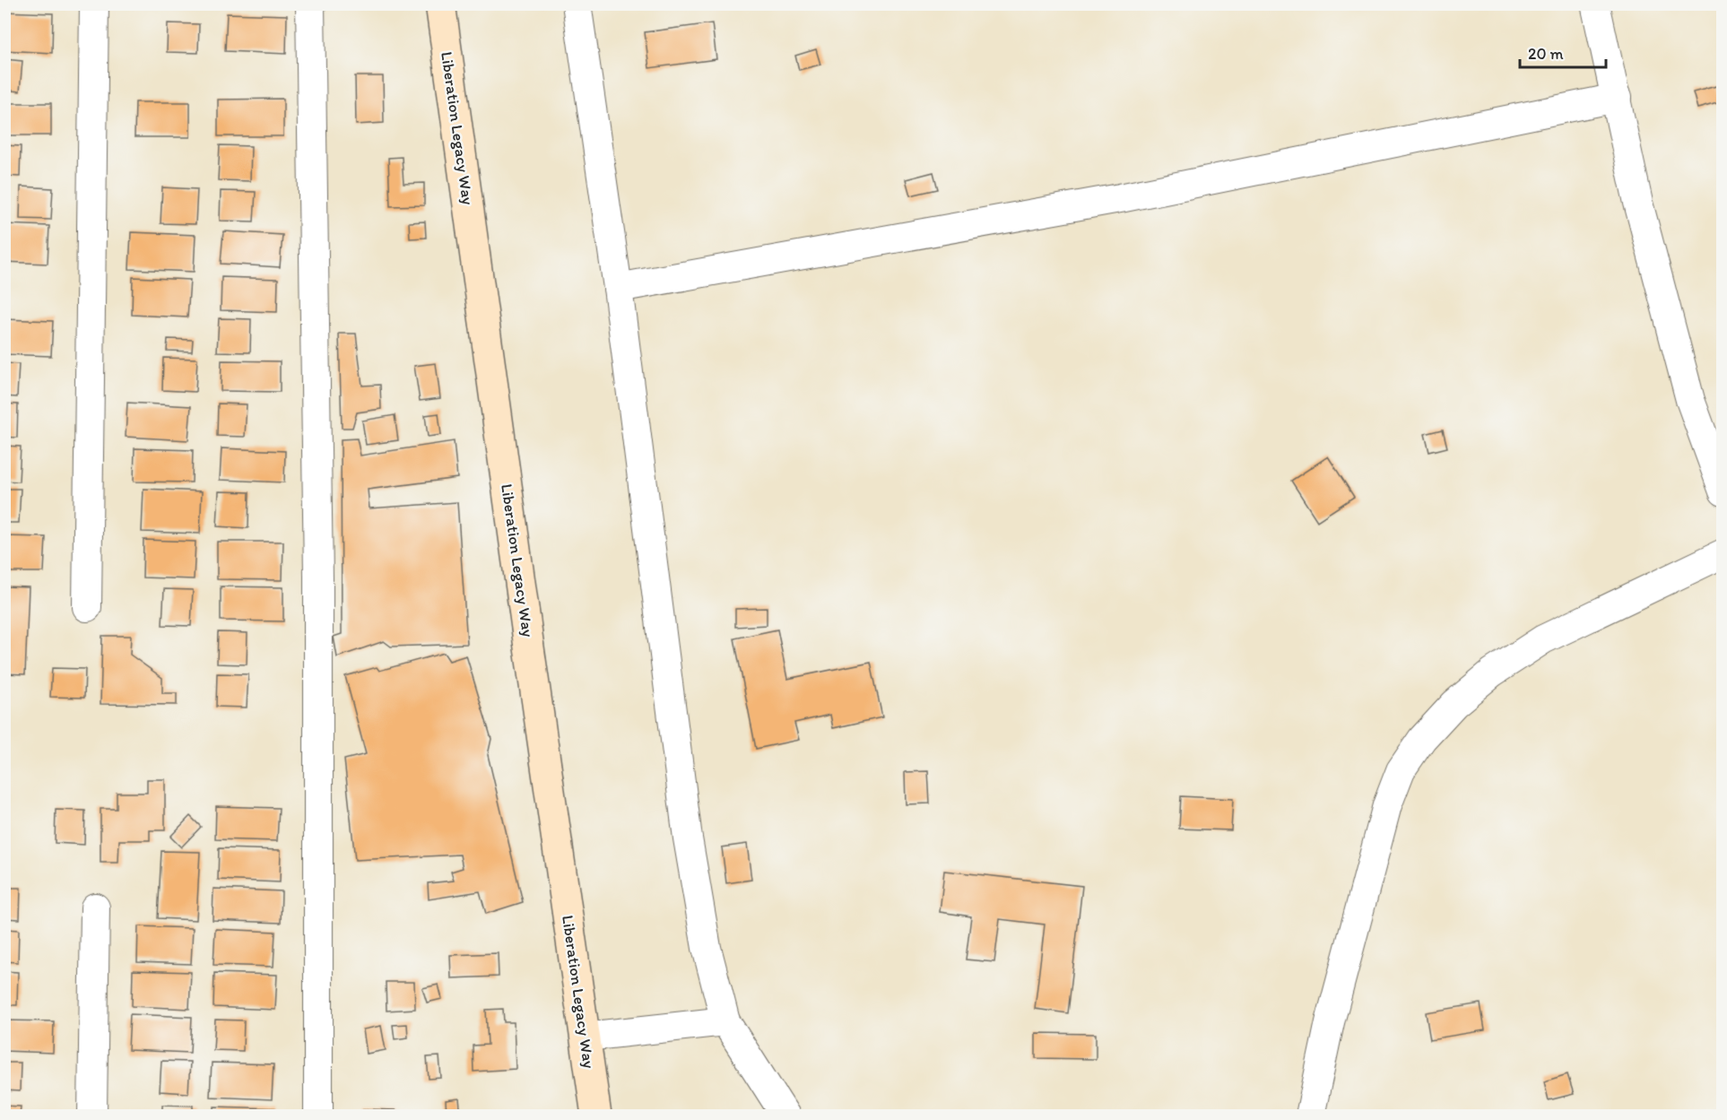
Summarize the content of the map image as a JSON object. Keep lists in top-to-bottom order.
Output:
{
  "streets": {
    "main road": ["Liberation Legacy Way"]
  },
  "scale_bar": "20 m"
}
